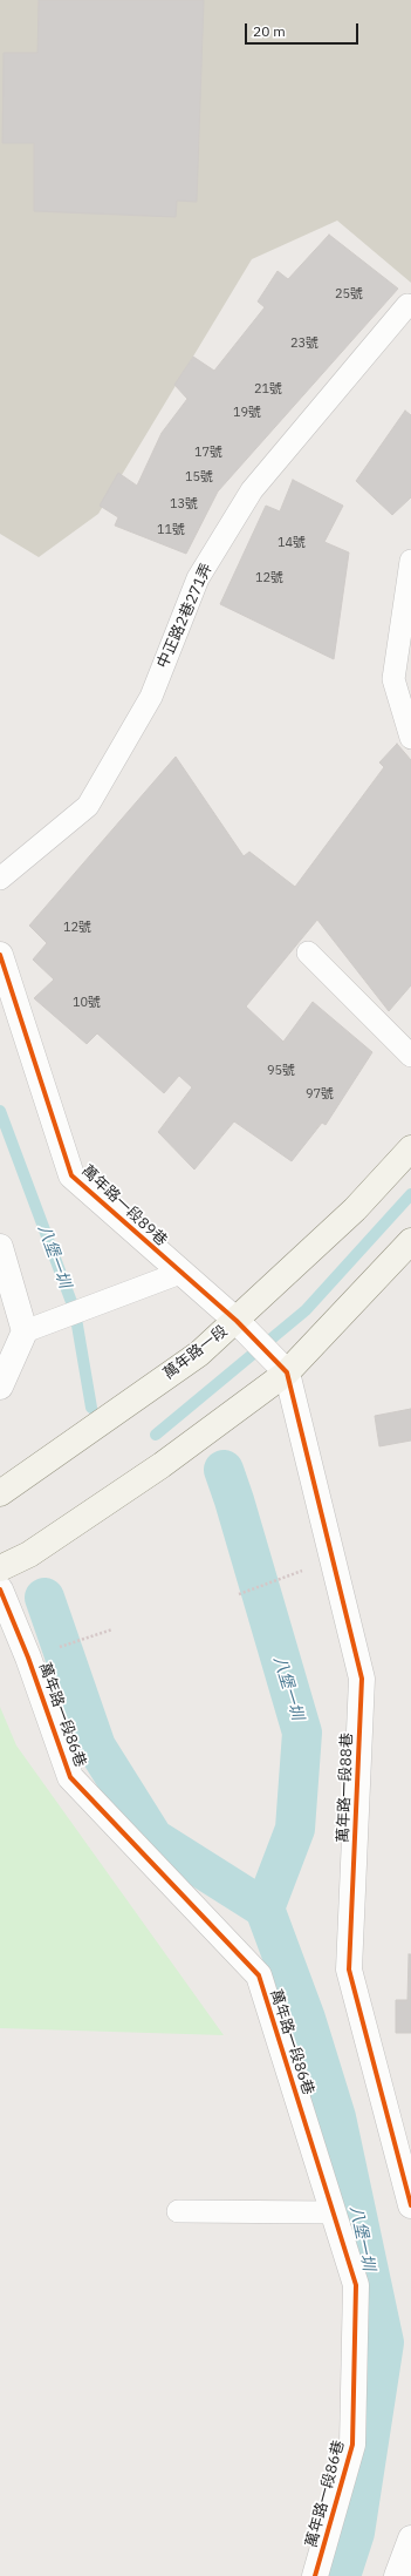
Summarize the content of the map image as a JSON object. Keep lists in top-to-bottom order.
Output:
{
  "streets": {
    "street": [
      "萬年路一段89巷",
      "萬年路一段",
      "萬年路一段86巷",
      "萬年路一段88巷"
    ],
    "lane": ["中正路2巷271弄"]
  },
  "crossings": [
    ["萬年路一段89巷", "萬年路一段"],
    ["萬年路一段89巷", "萬年路一段88巷"]
  ],
  "water": ["八堡一圳"],
  "house_numbers": [
    "25號",
    "23號",
    "21號",
    "19號",
    "17號",
    "15號",
    "13號",
    "11號",
    "14號",
    "12號",
    "12號",
    "10號",
    "95號",
    "97號"
  ],
  "scale_bar": "20 m"
}
